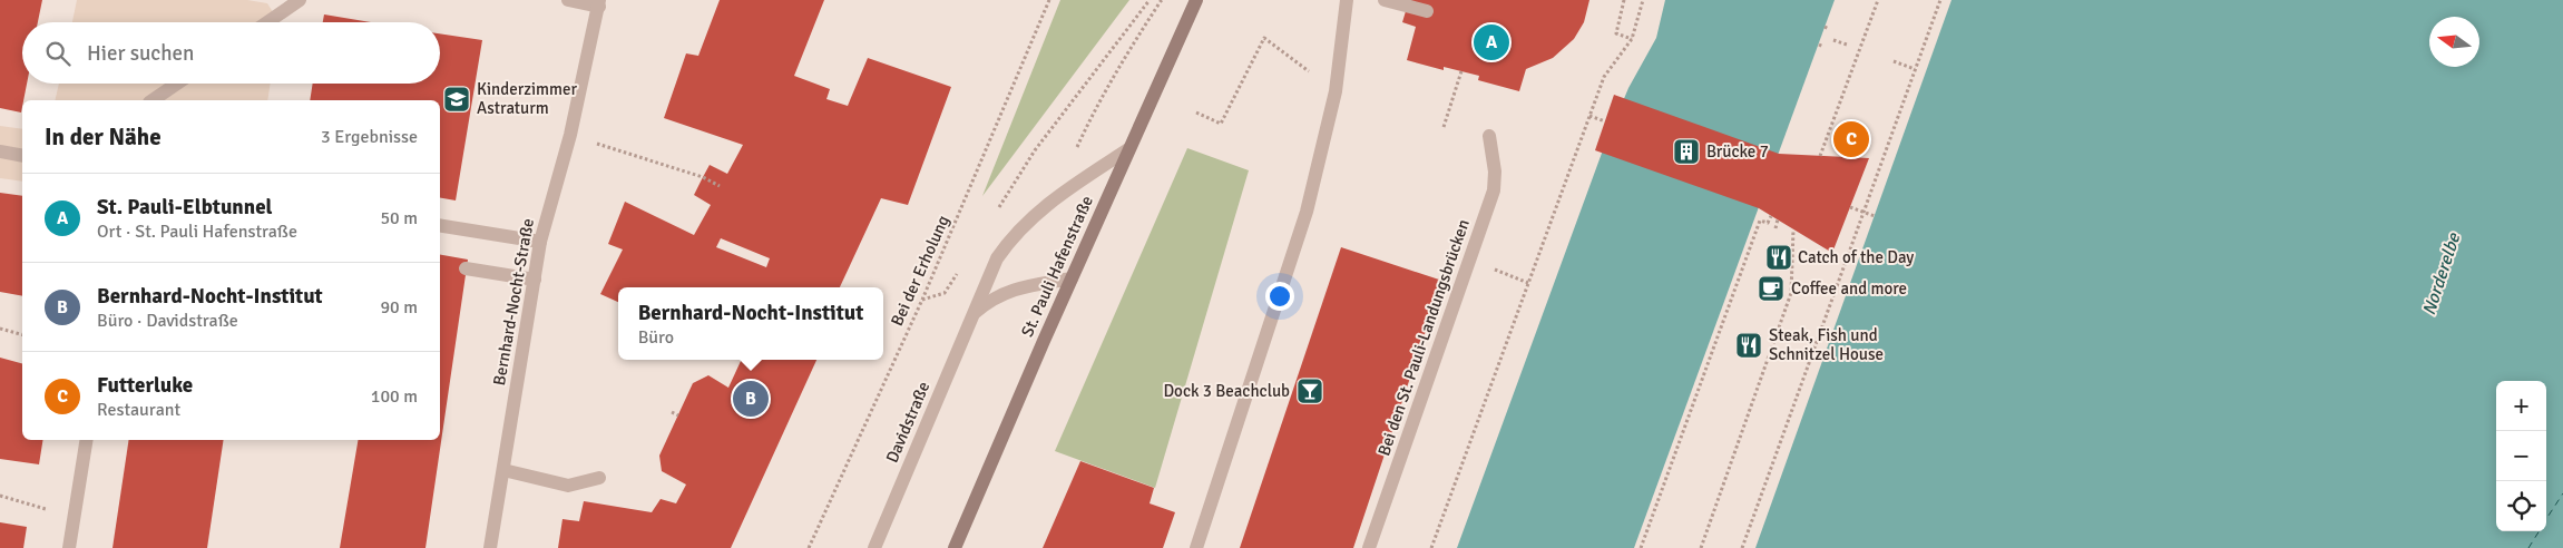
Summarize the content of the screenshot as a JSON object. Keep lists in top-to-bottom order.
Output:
{
  "streets": {
    "main road": ["St. Pauli Hafenstraße"],
    "street": ["Bernhard-Nocht-Straße", "Bei den St. Pauli-Landungsbrücken", "Davidstraße"],
    "path": ["Bei der Erholung"]
  },
  "crossings": [
    ["St. Pauli Hafenstraße", "Davidstraße"]
  ],
  "water": ["Norderelbe"],
  "places": {
    "school or university": ["Kinderzimmer Astraturm"],
    "building": ["Brücke 7"],
    "restaurant": ["Catch of the Day", "Steak, Fish und Schnitzel House"],
    "cafe": ["Coffee and more"],
    "bar": ["Dock 3 Beachclub"]
  },
  "north": "left",
  "page": {
    "pins": ["A", "C", "B"],
    "search": "Hier suchen",
    "heading": ["In der Nähe", "3 Ergebnisse"],
    "list": [
      {
        "mark": "A",
        "name": "St. Pauli-Elbtunnel",
        "note": "Ort · St. Pauli Hafenstraße",
        "value": "50 m"
      },
      {
        "mark": "B",
        "name": "Bernhard-Nocht-Institut",
        "note": "Büro · Davidstraße",
        "value": "90 m"
      },
      {
        "mark": "C",
        "name": "Futterluke",
        "note": "Restaurant",
        "value": "100 m"
      }
    ],
    "popup": ["Bernhard-Nocht-Institut", "Büro"],
    "map_buttons": ["+", "−"]
  }
}
